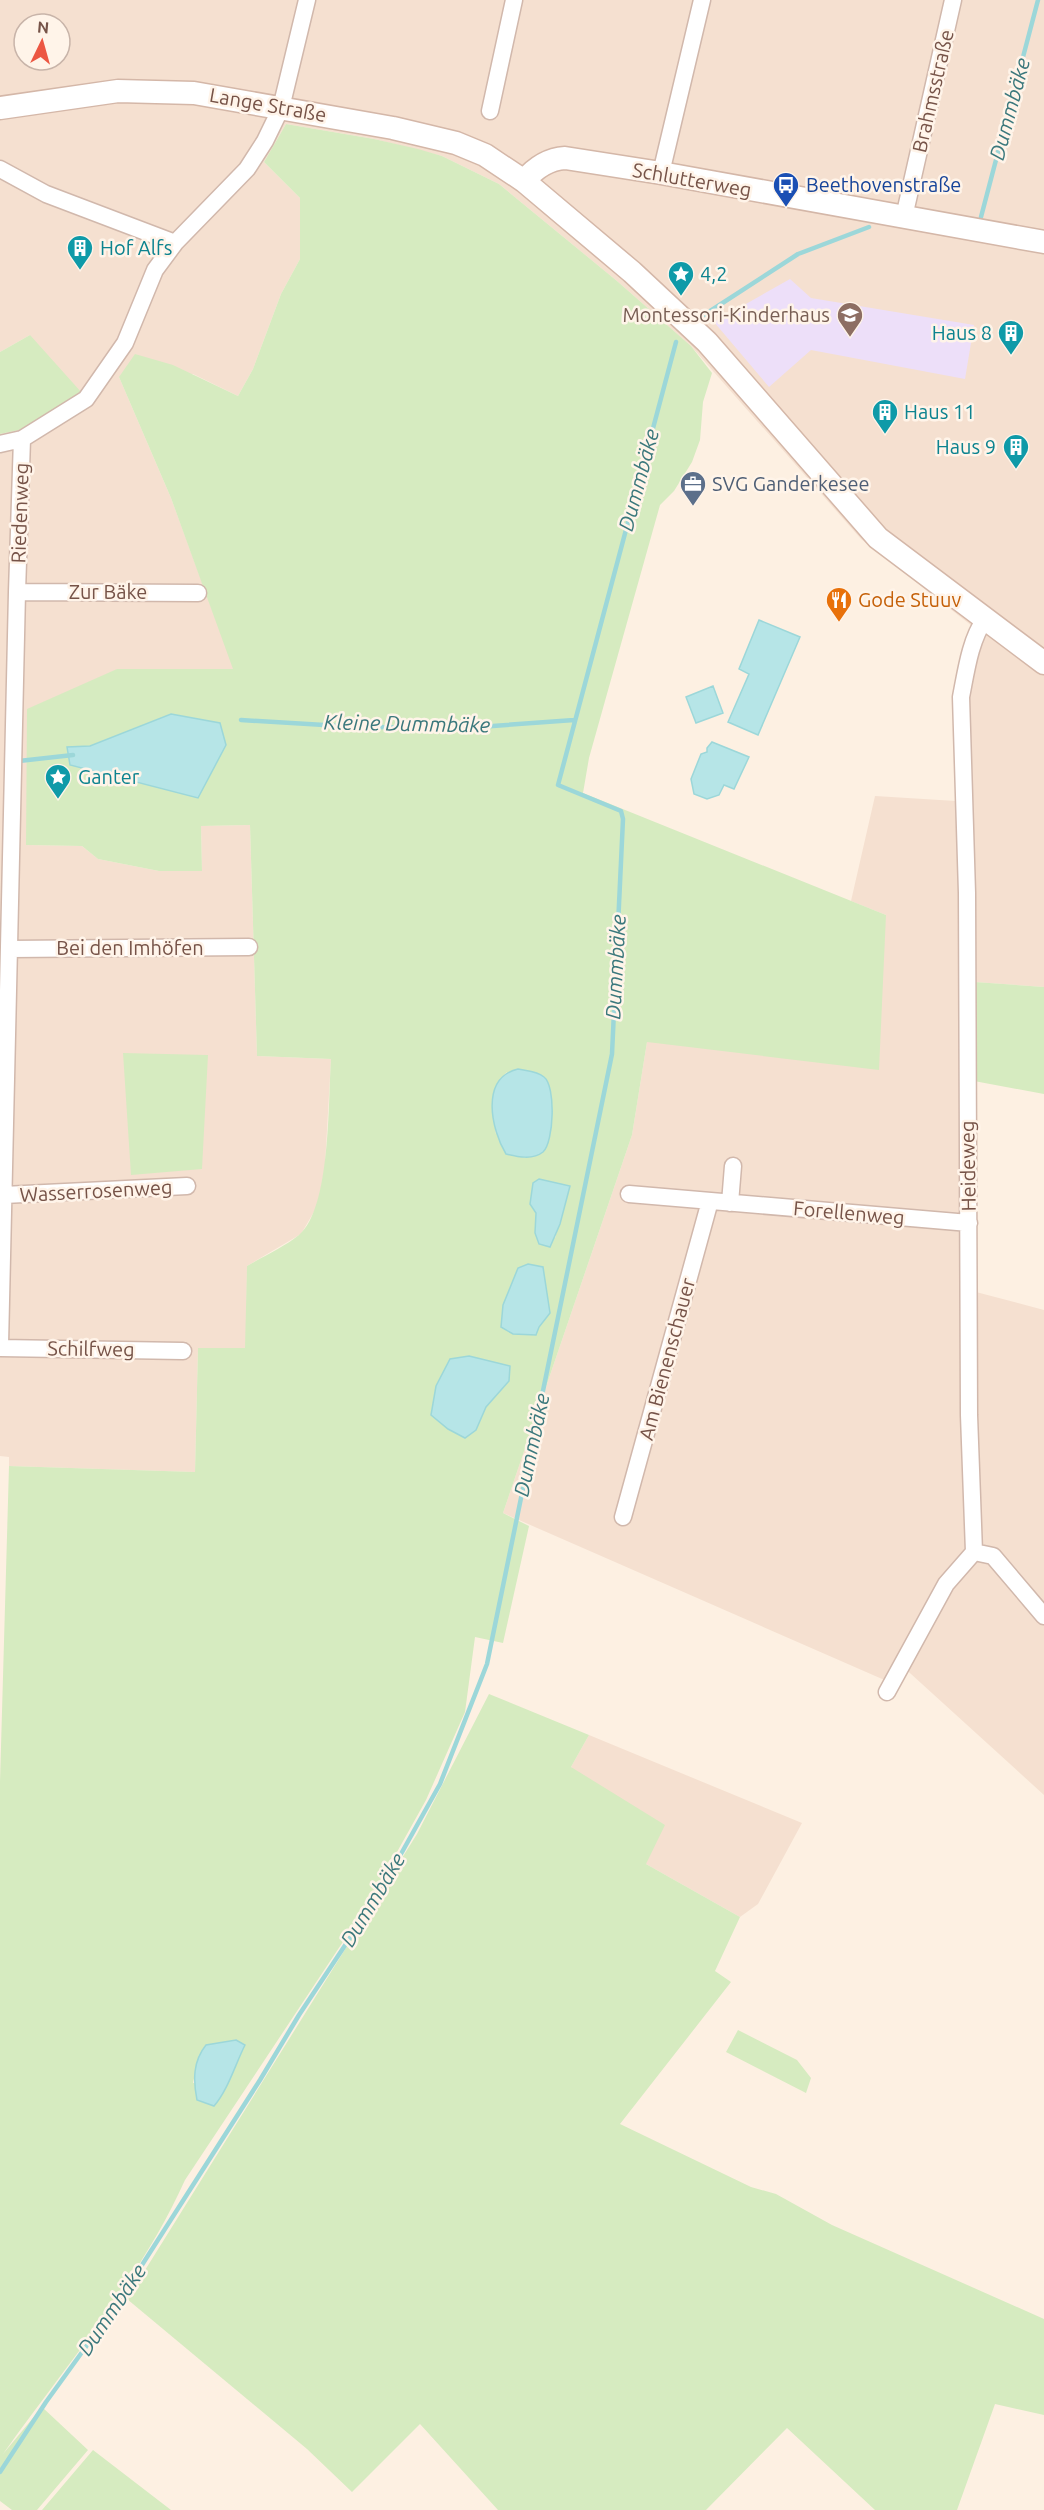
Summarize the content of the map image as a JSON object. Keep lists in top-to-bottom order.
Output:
{
  "streets": {
    "street": [
      "Brahmsstraße",
      "Lange Straße",
      "Schlutterweg",
      "Riedenweg",
      "Zur Bäke",
      "Bei den Imhöfen",
      "Heideweg",
      "Wasserrosenweg",
      "Forellenweg",
      "Schilfweg",
      "Am Bienenschauer"
    ]
  },
  "crossings": [
    ["Brahmsstraße", "Schlutterweg"],
    ["Lange Straße", "Schlutterweg"],
    ["Lange Straße", "Heideweg"],
    ["Riedenweg", "Zur Bäke"],
    ["Riedenweg", "Bei den Imhöfen"],
    ["Riedenweg", "Wasserrosenweg"],
    ["Riedenweg", "Schilfweg"],
    ["Heideweg", "Forellenweg"],
    ["Forellenweg", "Am Bienenschauer"]
  ],
  "water": ["Dummbäke", "Kleine Dummbäke"],
  "places": {
    "bus stop": ["Beethovenstraße"],
    "building": [
      "Hof Alfs",
      "Haus 8",
      "Haus 11",
      "Haus 9"
    ],
    "place": ["4,2", "Ganter"],
    "school or university": ["Montessori-Kinderhaus"],
    "office": ["SVG Ganderkesee"],
    "restaurant": ["Gode Stuuv"]
  },
  "north": "top"
}
